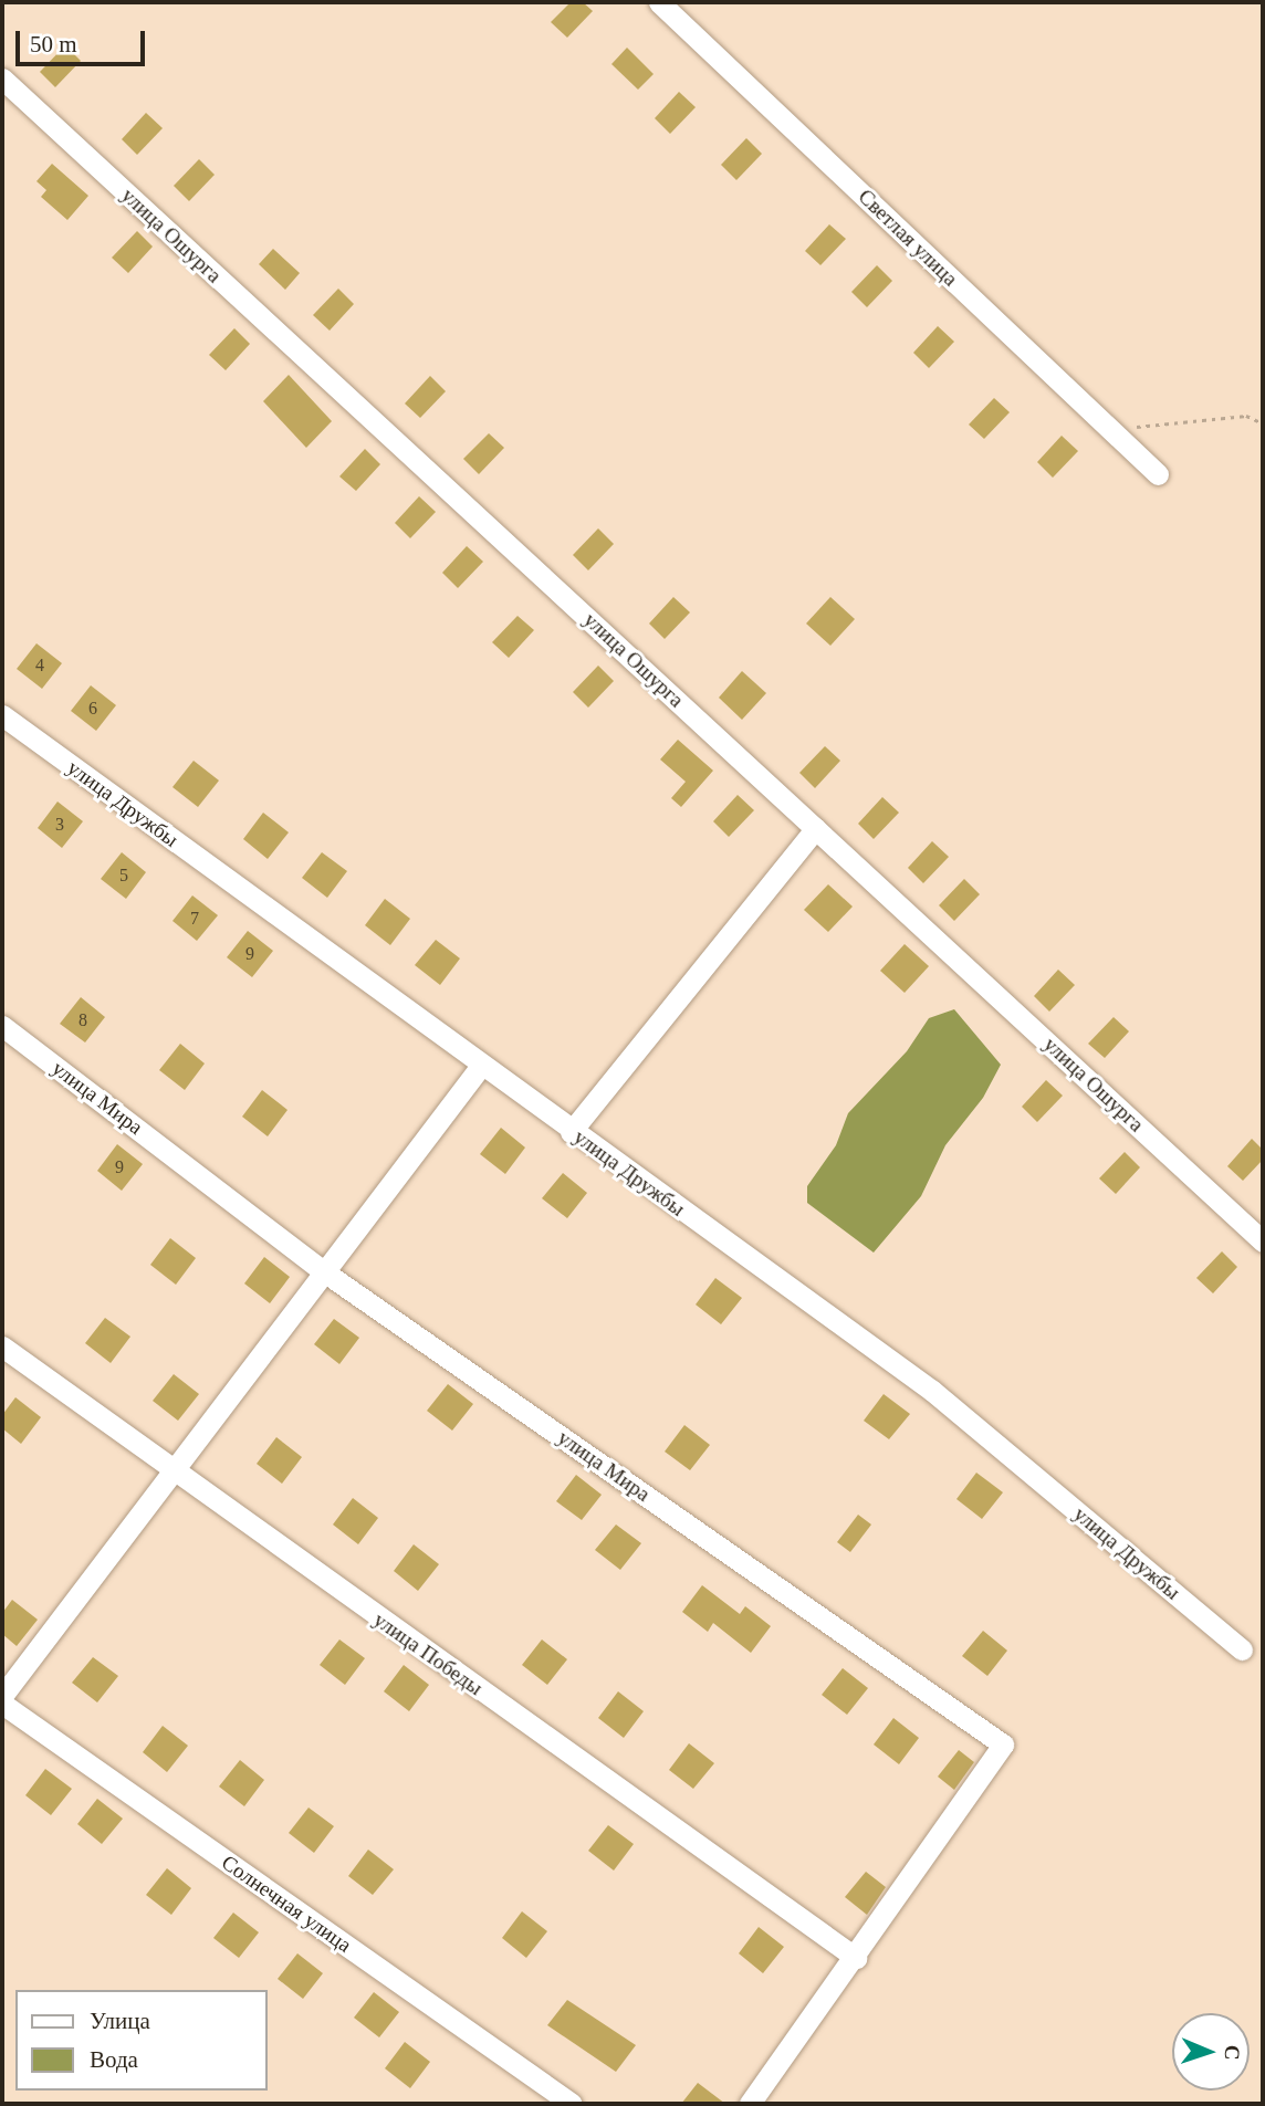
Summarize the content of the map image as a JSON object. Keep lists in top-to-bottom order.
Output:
{
  "streets": {
    "street": [
      "улица Ошурга",
      "Светлая улица",
      "улица Дружбы",
      "улица Мира",
      "улица Победы",
      "Солнечная улица"
    ]
  },
  "crossings": [
    ["улица Мира", "улица Победы"]
  ],
  "house_numbers": [
    "4",
    "6",
    "3",
    "5",
    "7",
    "9",
    "8",
    "9"
  ],
  "legend": ["Улица", "Вода"],
  "scale_bar": "50 m",
  "north": "right"
}
